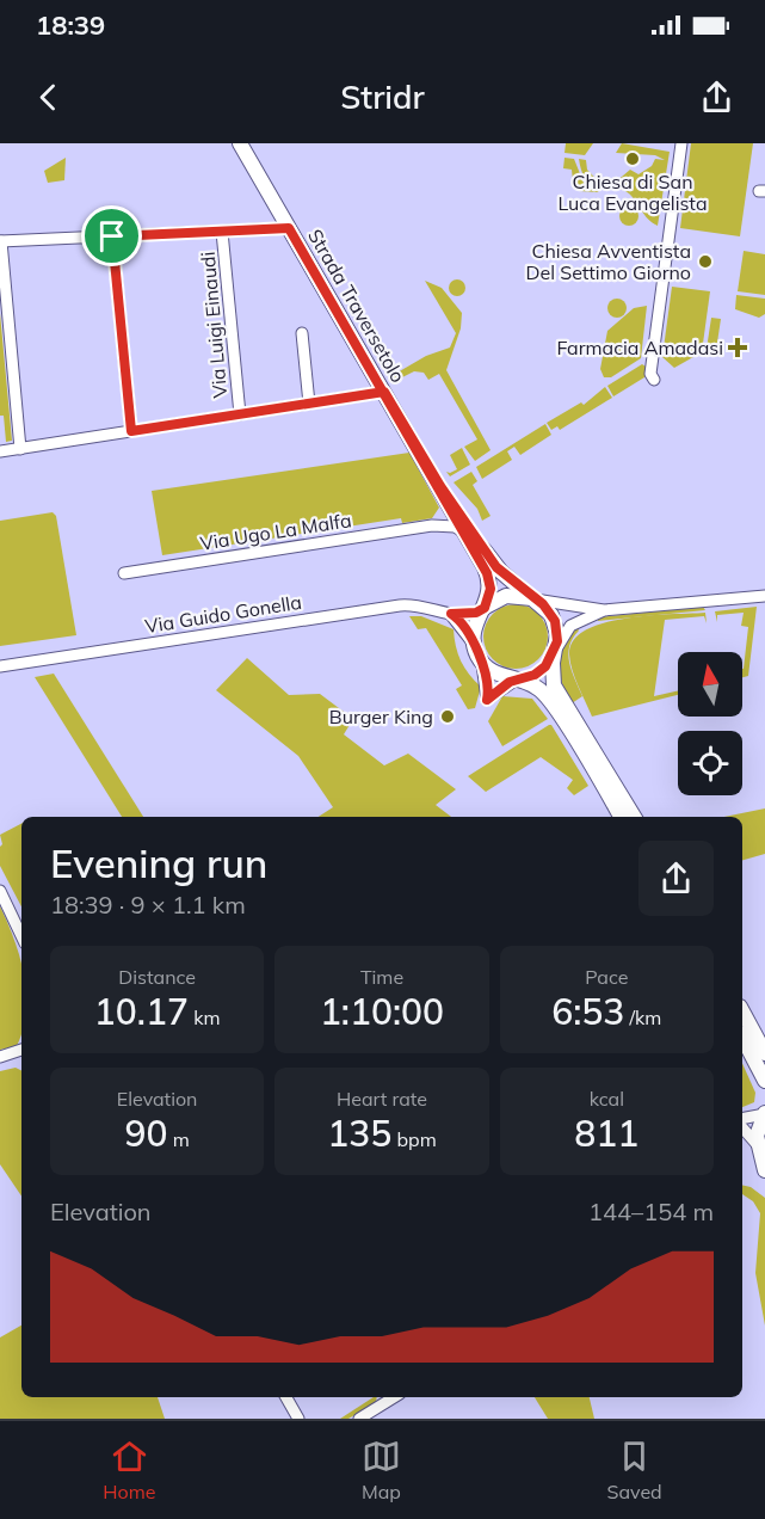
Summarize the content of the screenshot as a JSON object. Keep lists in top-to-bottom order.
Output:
{
  "streets": {
    "main road": ["Strada Traversetolo"],
    "street": ["Via Luigi Einaudi", "Via Ugo La Malfa", "Via Guido Gonella"]
  },
  "crossings": [
    ["Strada Traversetolo", "Via Ugo La Malfa"],
    ["Strada Traversetolo", "Via Guido Gonella"]
  ],
  "places": {
    "other": ["Chiesa di San Luca Evangelista", "Chiesa Avventista Del Settimo Giorno", "Burger King"],
    "health": ["Farmacia Amadasi"]
  },
  "north": "top",
  "page": {
    "status": "18:39",
    "header": "Stridr",
    "heading": ["Evening run", "18:39 · 9 × 1.1 km"],
    "stats": [
      ["Distance", "10.17 km"],
      ["Time", "1:10:00"],
      ["Pace", "6:53 /km"],
      ["Elevation", "90 m"],
      ["Heart rate", "135 bpm"],
      ["kcal", "811"]
    ],
    "chart": ["Elevation", "144–154 m"],
    "tabs": ["Home", "Map", "Saved"]
  }
}
